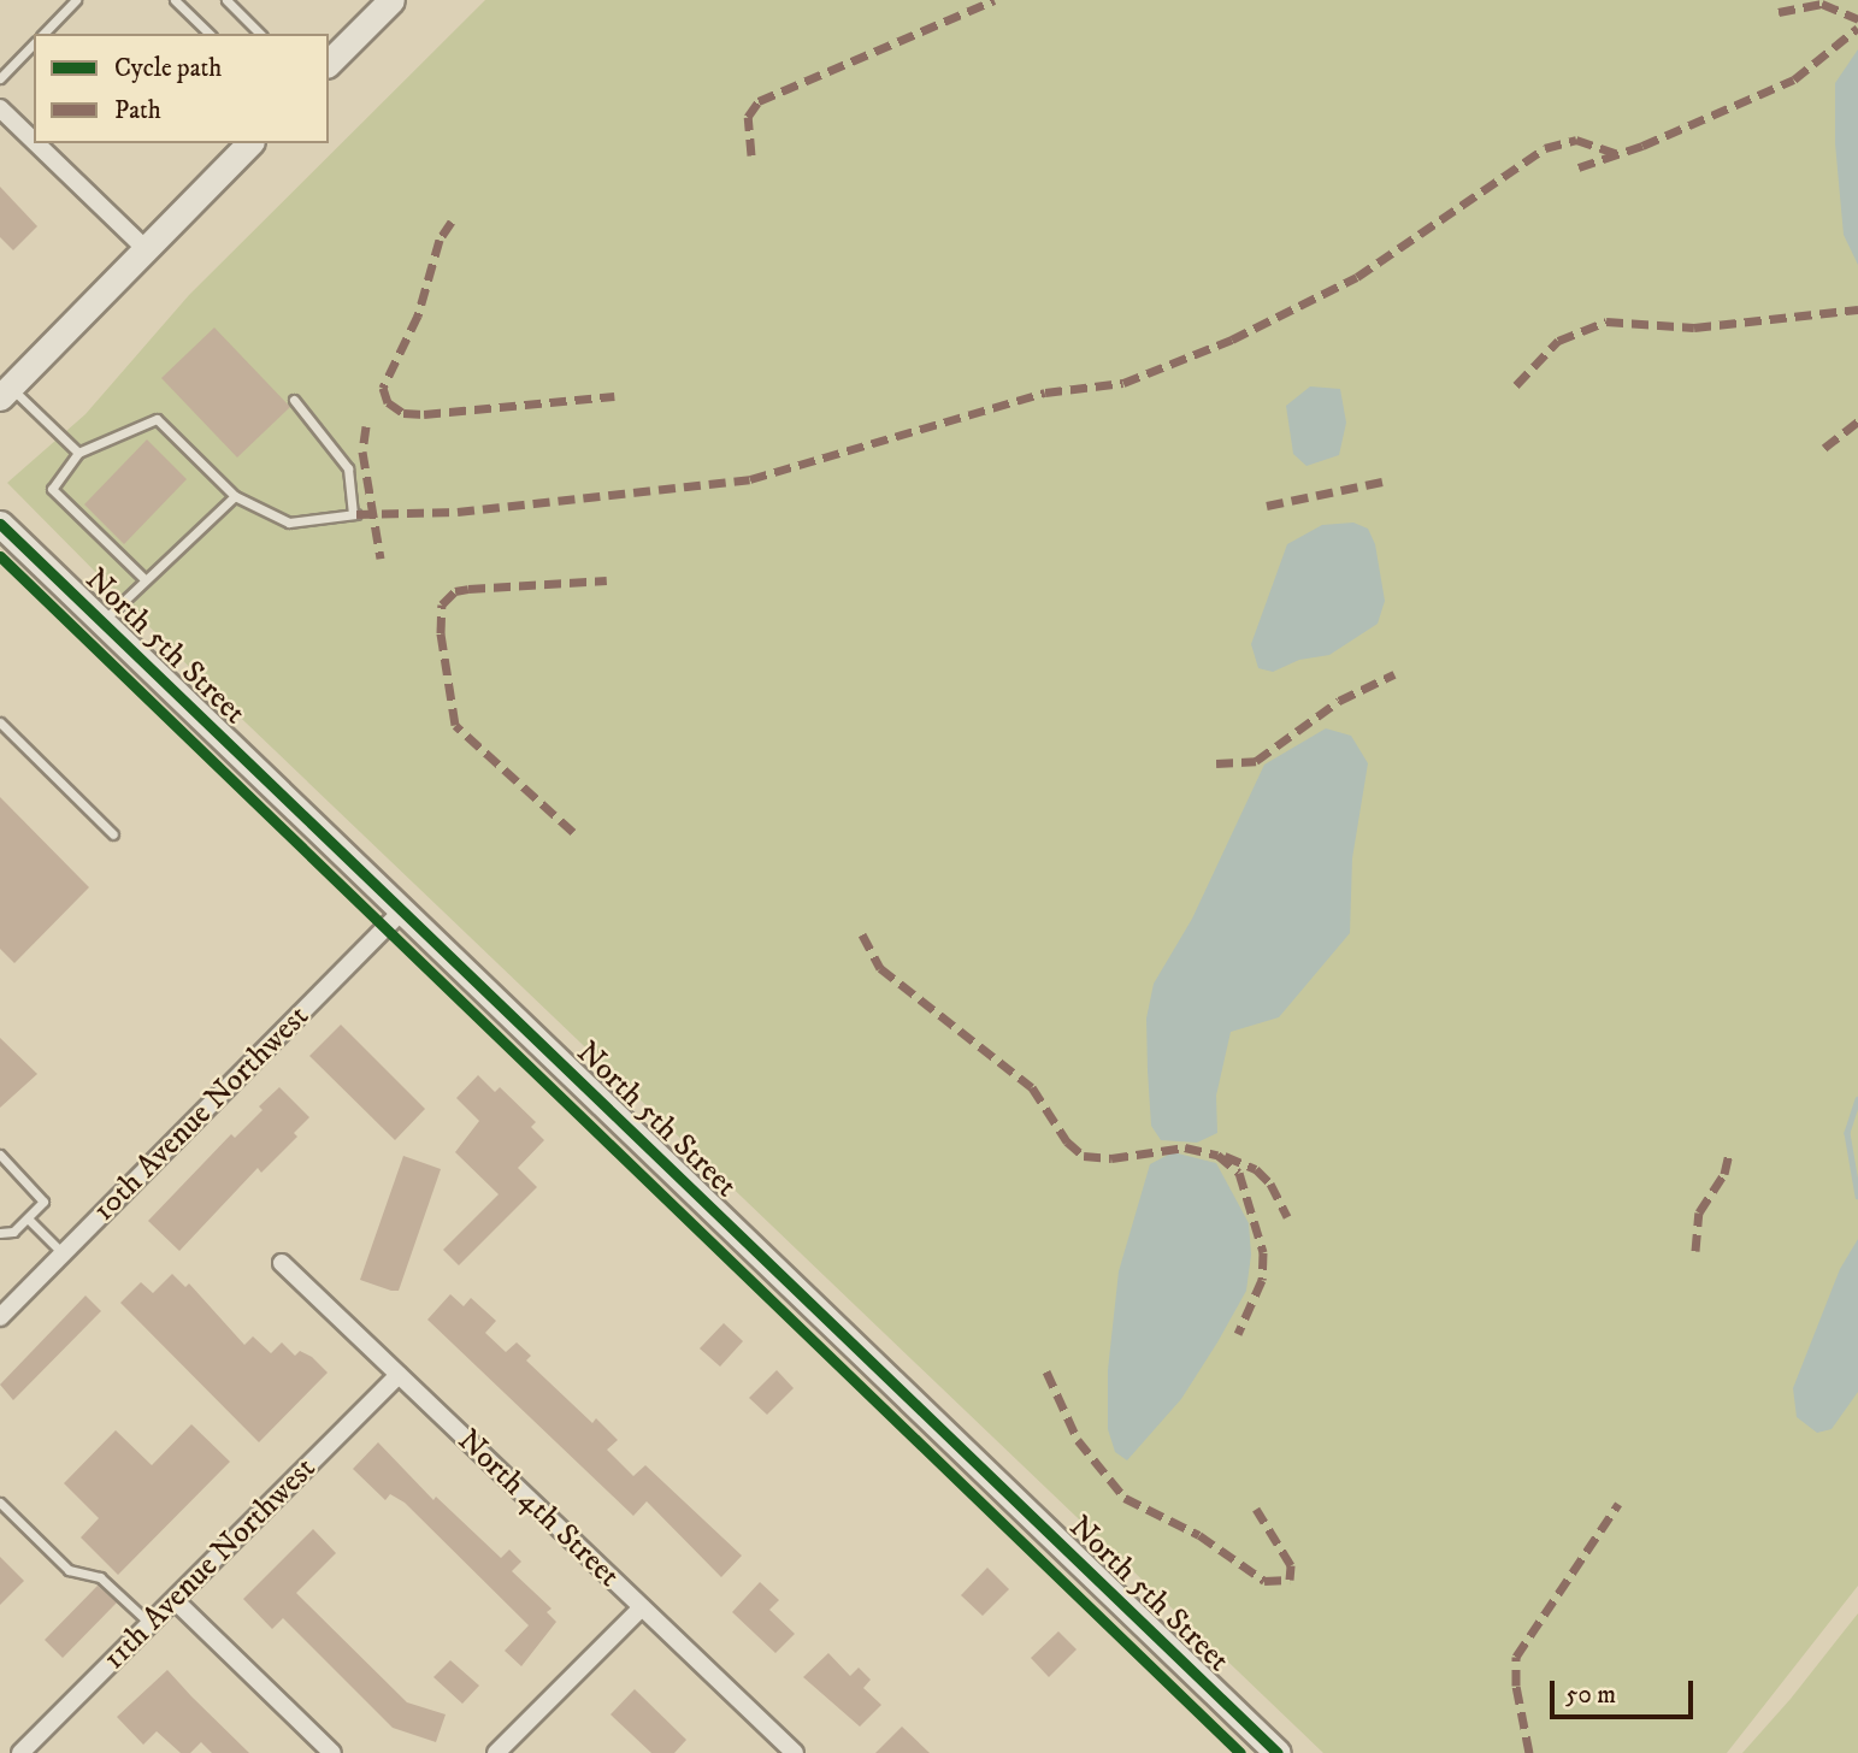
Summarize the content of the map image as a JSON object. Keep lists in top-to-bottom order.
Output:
{
  "streets": {
    "street": [
      "North 5th Street",
      "10th Avenue Northwest",
      "North 4th Street",
      "11th Avenue Northwest"
    ]
  },
  "crossings": [
    ["North 5th Street", "10th Avenue Northwest"],
    ["North 4th Street", "11th Avenue Northwest"]
  ],
  "legend": ["Cycle path", "Path"],
  "scale_bar": "50 m"
}
